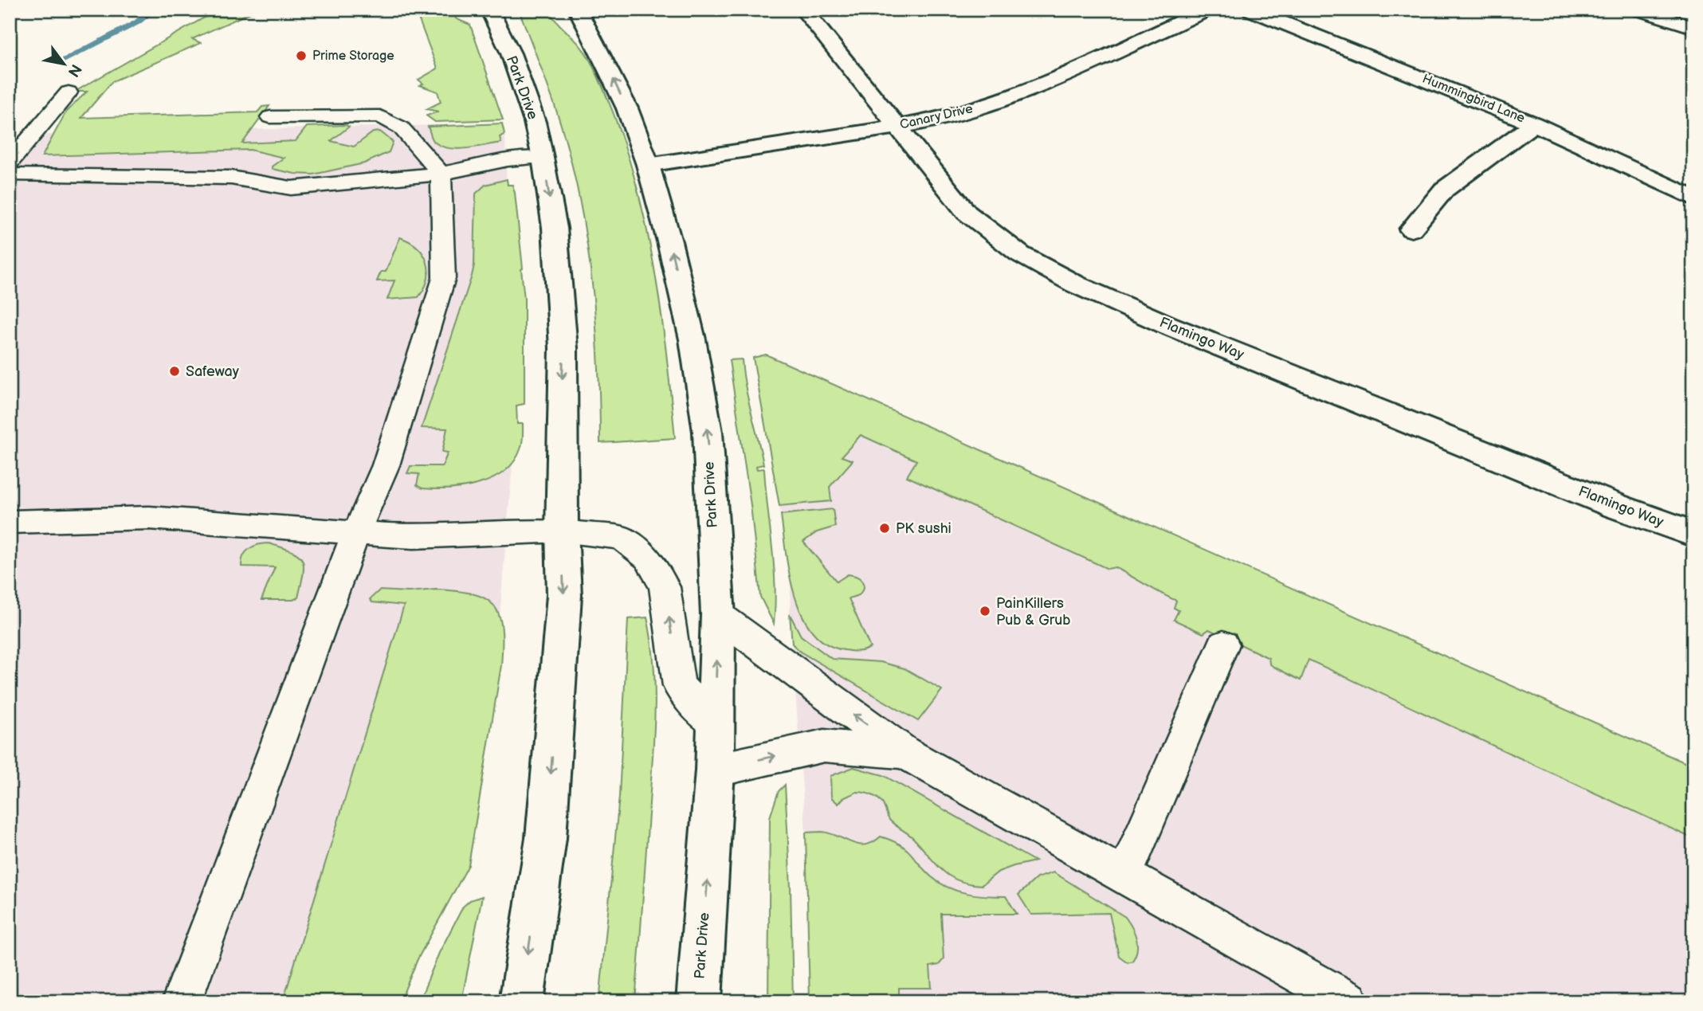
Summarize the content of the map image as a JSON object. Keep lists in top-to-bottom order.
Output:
{
  "streets": {
    "street": [
      "Park Drive",
      "Hummingbird Lane",
      "Canary Drive",
      "Flamingo Way"
    ]
  },
  "crossings": [
    ["Park Drive", "Canary Drive"],
    ["Canary Drive", "Flamingo Way"]
  ],
  "places": [
    "Prime Storage",
    "Safeway",
    "PK sushi",
    "PainKillers Pub & Grub"
  ],
  "north": "bottom right"
}
